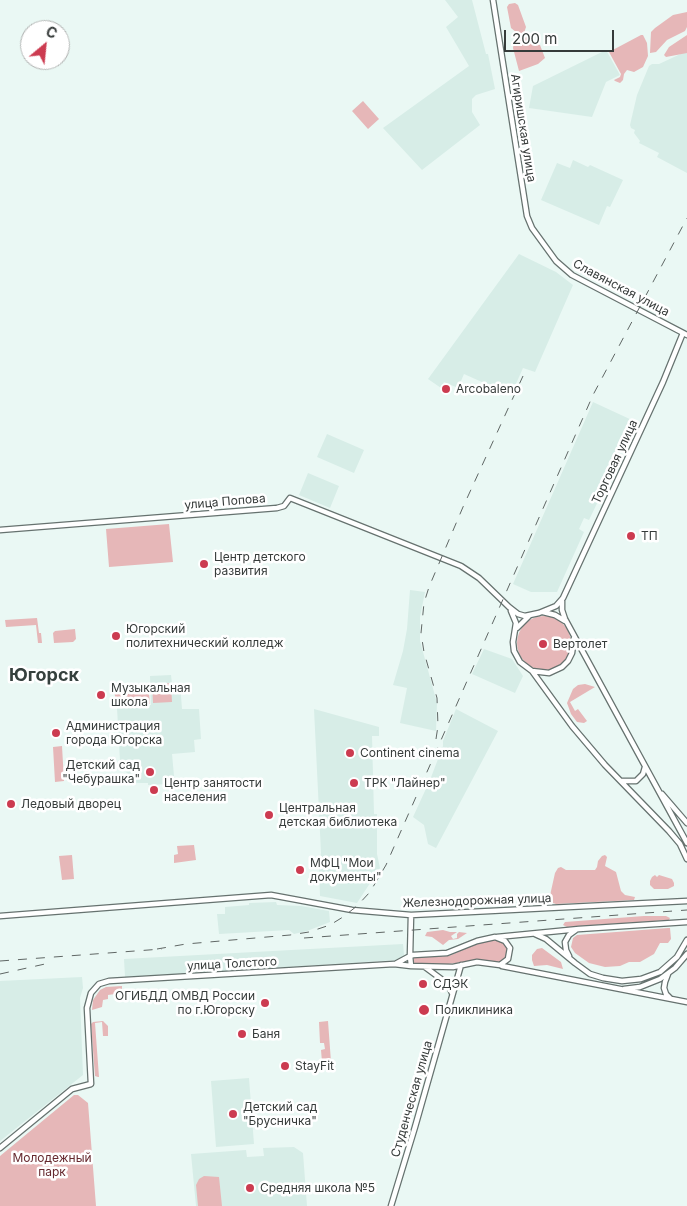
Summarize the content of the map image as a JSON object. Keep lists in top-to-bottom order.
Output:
{
  "streets": {
    "street": [
      "Агиришская улица",
      "Славянская улица",
      "Торговая улица",
      "улица Попова",
      "Железнодорожная улица",
      "улица Толстого",
      "Студенческая улица"
    ]
  },
  "crossings": [
    ["Агиришская улица", "Славянская улица"],
    ["Славянская улица", "Торговая улица"]
  ],
  "districts": ["Югорск"],
  "parks": ["Молодежный парк"],
  "places": [
    "Arcobaleno",
    "ТП",
    "Центр детского развития",
    "Югорский политехнический колледж",
    "Вертолет",
    "Музыкальная школа",
    "Администрация города Югорска",
    "Continent cinema",
    "Детский сад \"Чебурашка\"",
    "ТРК \"Лайнер\"",
    "Центр занятости населения",
    "Ледовый дворец",
    "Центральная детская библиотека",
    "МФЦ \"Мои документы\"",
    "СДЭК",
    "ОГИБДД ОМВД России по г.Югорску",
    "Поликлиника",
    "Баня",
    "StayFit",
    "Детский сад \"Брусничка\"",
    "Средняя школа №5"
  ],
  "scale_bar": "200 m",
  "north": "top right"
}
